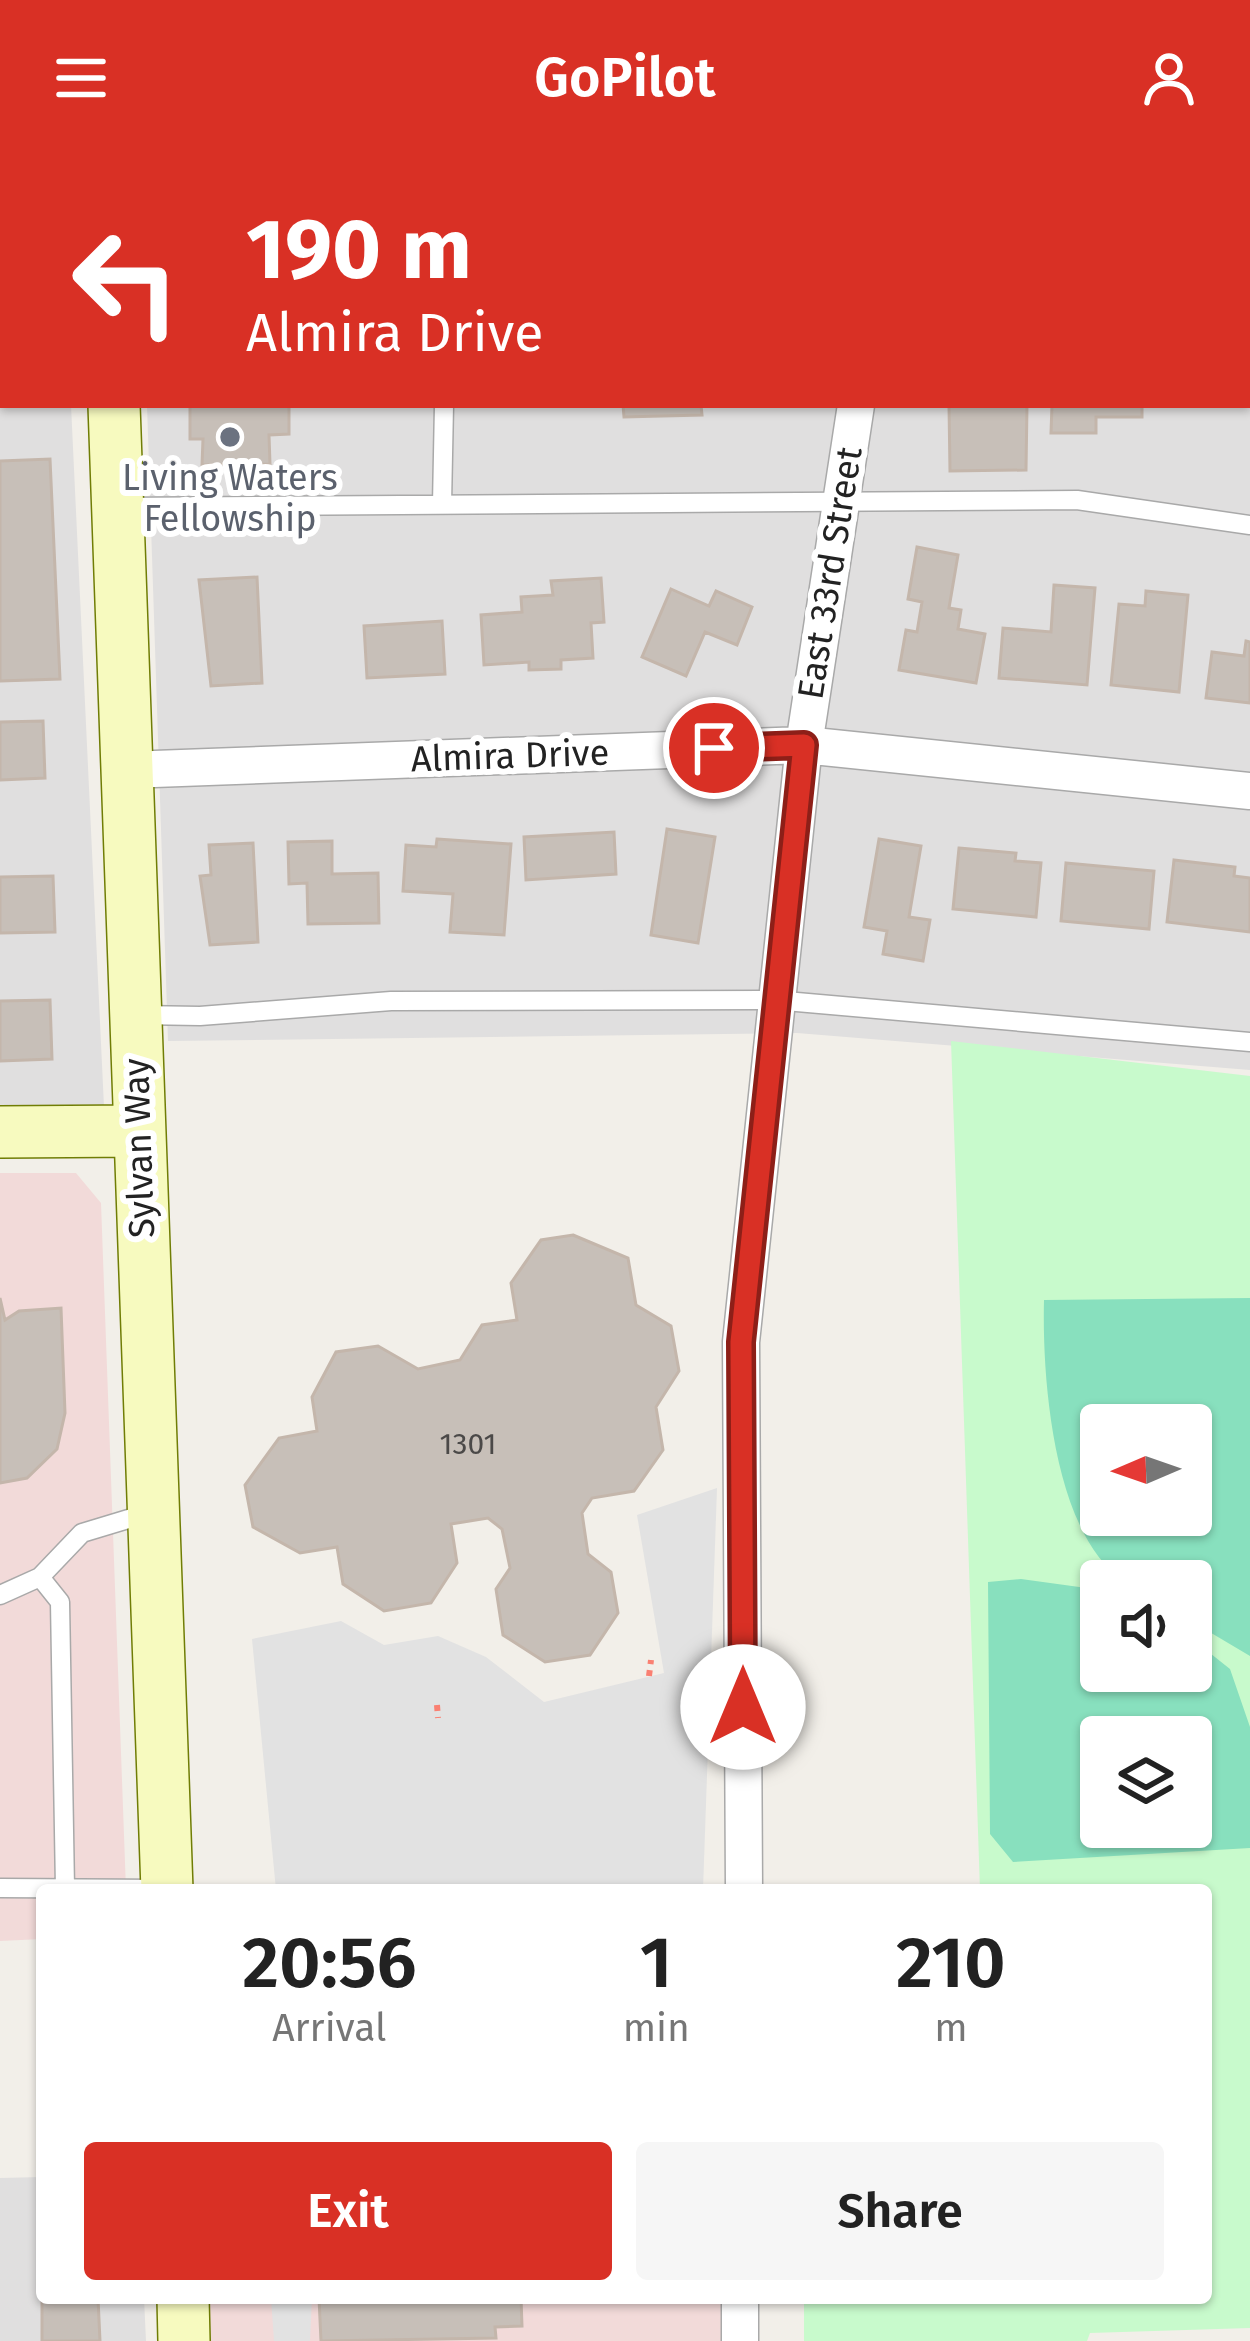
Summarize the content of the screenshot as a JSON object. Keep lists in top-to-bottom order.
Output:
{
  "streets": {
    "main road": ["Sylvan Way"],
    "street": ["East 33rd Street", "Almira Drive"]
  },
  "crossings": [
    ["East 33rd Street", "Almira Drive"],
    ["Almira Drive", "Sylvan Way"]
  ],
  "places": ["Living Waters Fellowship"],
  "house_numbers": ["1301"],
  "north": "left",
  "page": {
    "header": "GoPilot",
    "turn": ["190 m", "Almira Drive"],
    "eta": [
      "20:56",
      "Arrival",
      "1",
      "min",
      "210",
      "m"
    ],
    "buttons": ["Exit", "Share"]
  }
}
